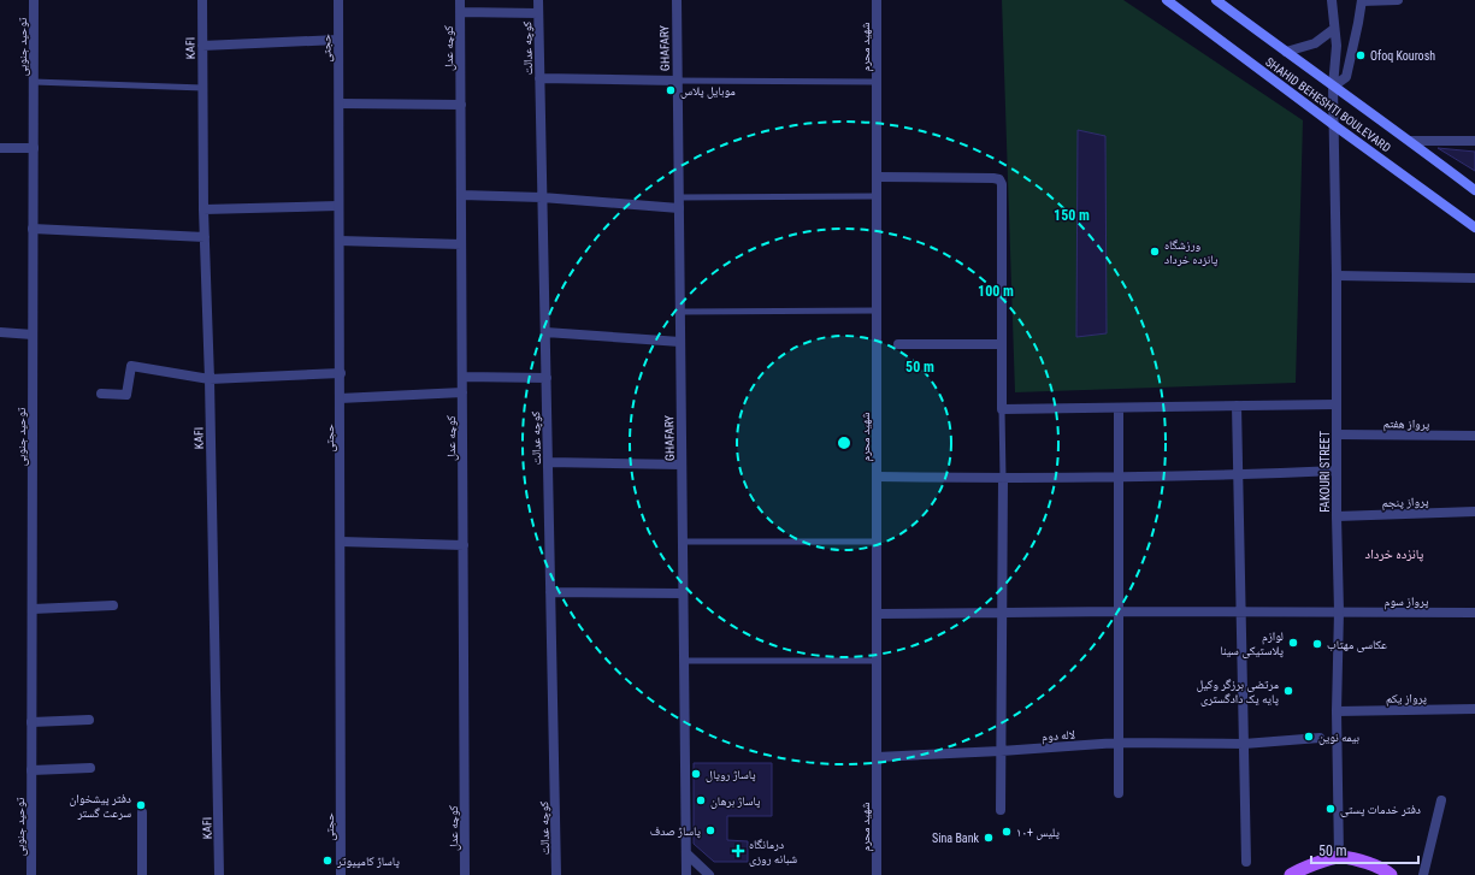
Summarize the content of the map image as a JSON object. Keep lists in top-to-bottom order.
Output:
{
  "streets": {
    "main road": ["SHAHID BEHESHTI BOULEVARD"],
    "street": [
      "توحید جنوبی",
      "شهید محرم",
      "KAFI",
      "حجتی",
      "کوچه عدل",
      "کوچه عدالت",
      "GHAFARY",
      "پرواز هفتم",
      "FAKOURI STREET",
      "پرواز پنجم",
      "پرواز سوم",
      "پرواز یکم",
      "لاله دوم"
    ]
  },
  "crossings": [
    ["شهید محرم", "پرواز سوم"],
    ["شهید محرم", "لاله دوم"],
    ["SHAHID BEHESHTI BOULEVARD", "FAKOURI STREET"],
    ["پرواز هفتم", "FAKOURI STREET"],
    ["FAKOURI STREET", "پرواز پنجم"],
    ["FAKOURI STREET", "پرواز سوم"],
    ["FAKOURI STREET", "پرواز یکم"]
  ],
  "districts": ["پانزده خرداد"],
  "places": {
    "other": [
      "Ofoq Kourosh",
      "موبایل پلاس",
      "ورزشگاه پانزده خرداد",
      "لوازم پلاستیکی سینا",
      "عکاسی مهتاب",
      "مرتضی برزگر وکیل پایه یک دادگستری",
      "بیمه نوین",
      "پاساژ رویال",
      "پاساژ برهان",
      "دفتر پیشخوان سرعت گستر",
      "دفتر خدمات پستی",
      "پاساژ صدف",
      "پلیس +۱۰",
      "Sina Bank",
      "پاساژ کامپیوتر"
    ],
    "health": ["درمانگاه شبانه روزی"]
  },
  "scale_bar": "50 m",
  "rings": ["150 m", "100 m", "50 m"]
}
